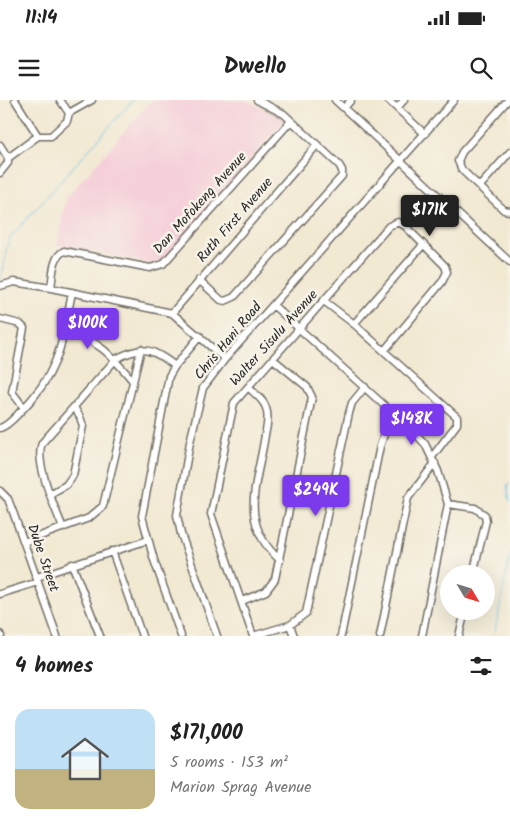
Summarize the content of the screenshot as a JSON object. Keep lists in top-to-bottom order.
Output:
{
  "streets": {
    "street": [
      "Dan Mofokeng Avenue",
      "Ruth First Avenue",
      "Walter Sisulu Avenue",
      "Chris Hani Road",
      "Dube Street"
    ]
  },
  "north": "bottom right",
  "page": {
    "status": "11:14",
    "header": "Dwello",
    "price": [
      "$171K",
      "$100K",
      "$148K",
      "$249K"
    ],
    "heading": "4 homes",
    "list": [
      {
        "name": "$171,000",
        "note": "5 rooms · 153 m² · Marion Sprag Avenue"
      }
    ]
  }
}
